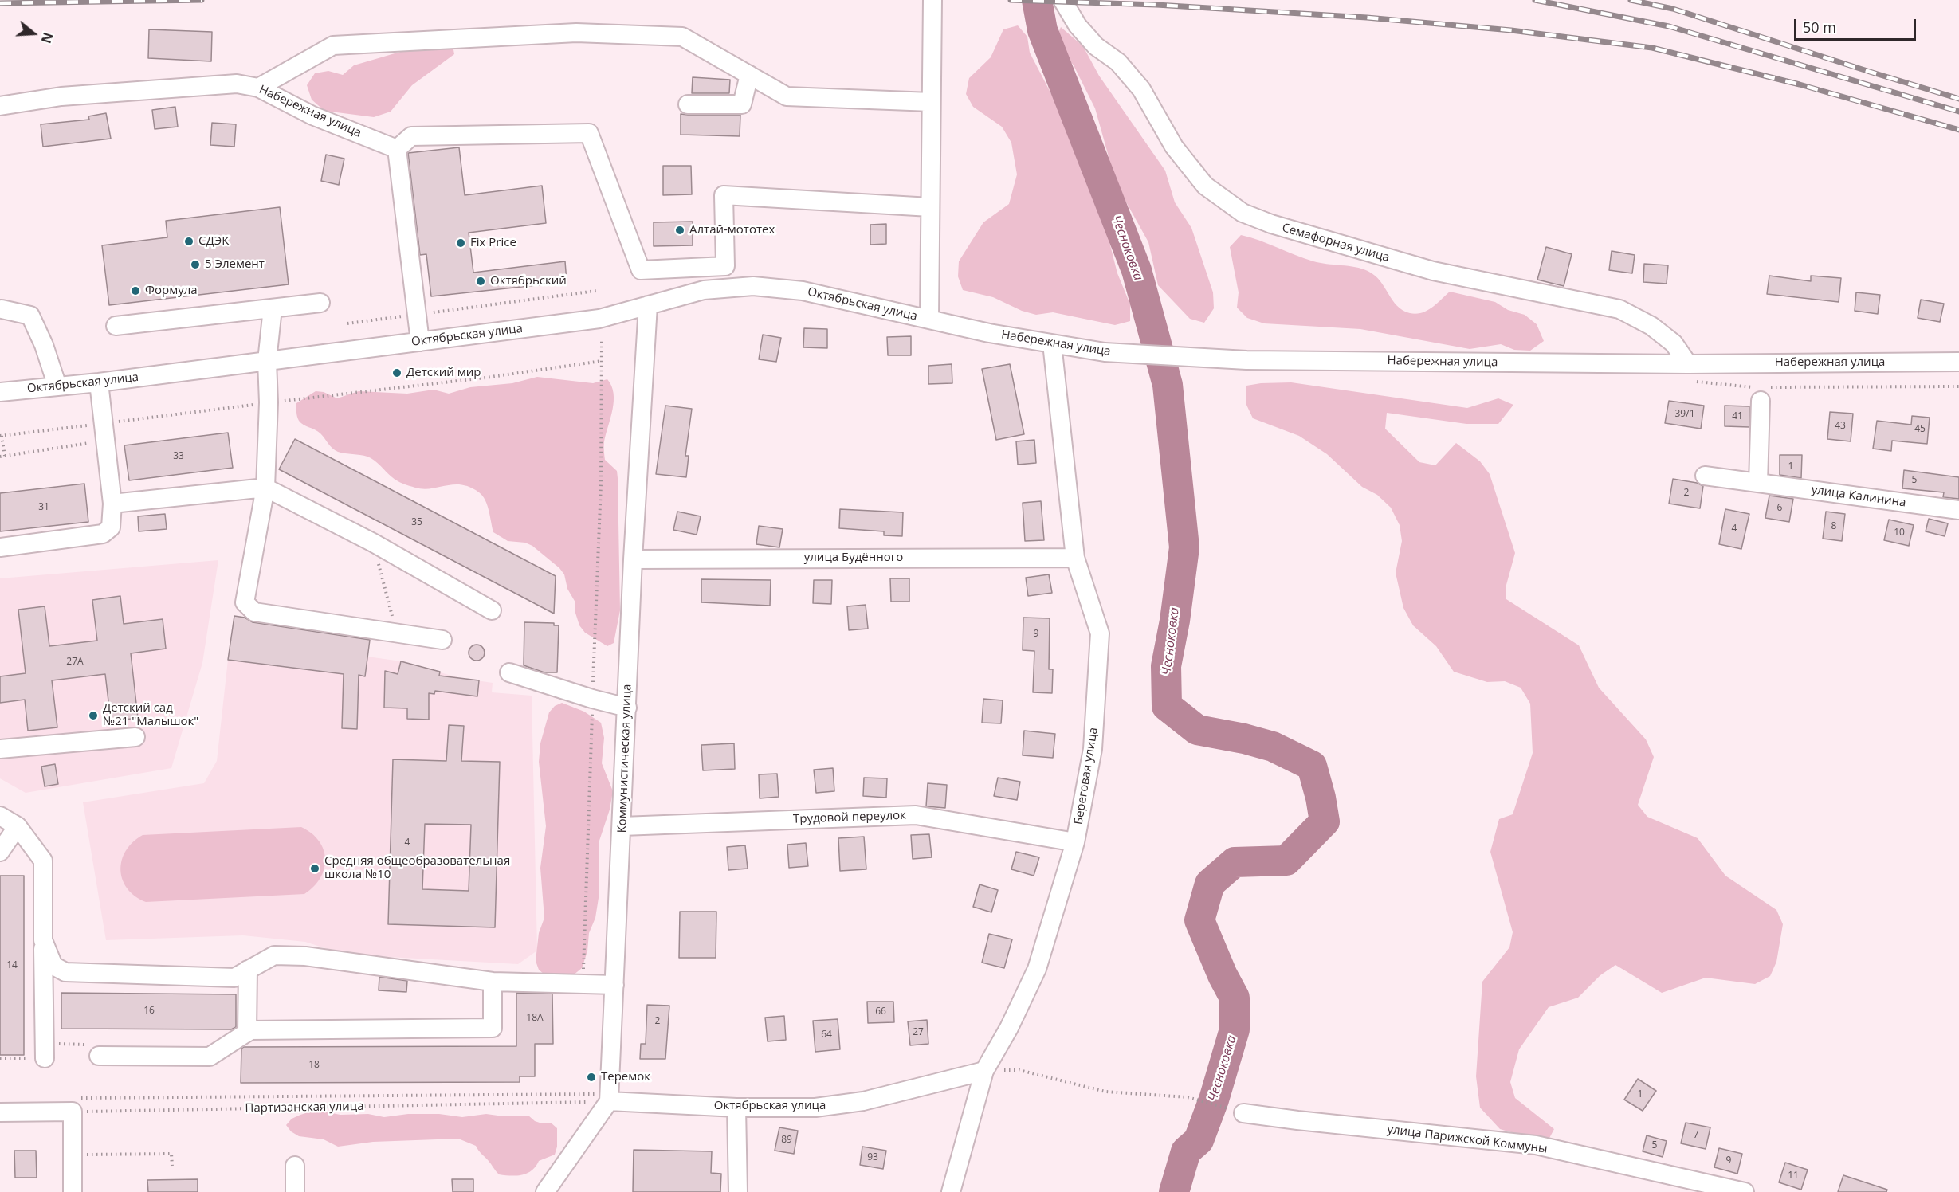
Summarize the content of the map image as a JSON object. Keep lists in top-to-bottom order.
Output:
{
  "streets": {
    "street": [
      "Набережная улица",
      "Семафорная улица",
      "Октябрьская улица",
      "улица Калинина",
      "улица Будённого",
      "Коммунистическая улица",
      "Береговая улица",
      "Трудовой переулок",
      "улица Парижской Коммуны"
    ],
    "path": ["Партизанская улица"]
  },
  "crossings": [
    ["Набережная улица", "Семафорная улица"],
    ["Набережная улица", "Октябрьская улица"],
    ["Набережная улица", "Береговая улица"],
    ["Октябрьская улица", "Коммунистическая улица"],
    ["Октябрьская улица", "Береговая улица"],
    ["Октябрьская улица", "Партизанская улица"],
    ["улица Будённого", "Коммунистическая улица"],
    ["улица Будённого", "Береговая улица"],
    ["Коммунистическая улица", "Трудовой переулок"],
    ["Коммунистическая улица", "Партизанская улица"],
    ["Береговая улица", "Трудовой переулок"]
  ],
  "water": ["Чесноковка"],
  "places": [
    "Алтай-мототех",
    "СДЭК",
    "Fix Price",
    "5 Элемент",
    "Октябрьский",
    "Формула",
    "Детский мир",
    "Детский сад №21 \"Малышок\"",
    "Средняя общеобразовательная школа №10",
    "Теремок"
  ],
  "house_numbers": [
    "39/1",
    "41",
    "43",
    "45",
    "33",
    "1",
    "5",
    "2",
    "31",
    "6",
    "35",
    "8",
    "4",
    "10",
    "9",
    "27А",
    "4",
    "14",
    "16",
    "66",
    "18А",
    "2",
    "27",
    "64",
    "18",
    "1",
    "7",
    "89",
    "5",
    "93",
    "9",
    "11"
  ],
  "scale_bar": "50 m",
  "north": "right"
}
